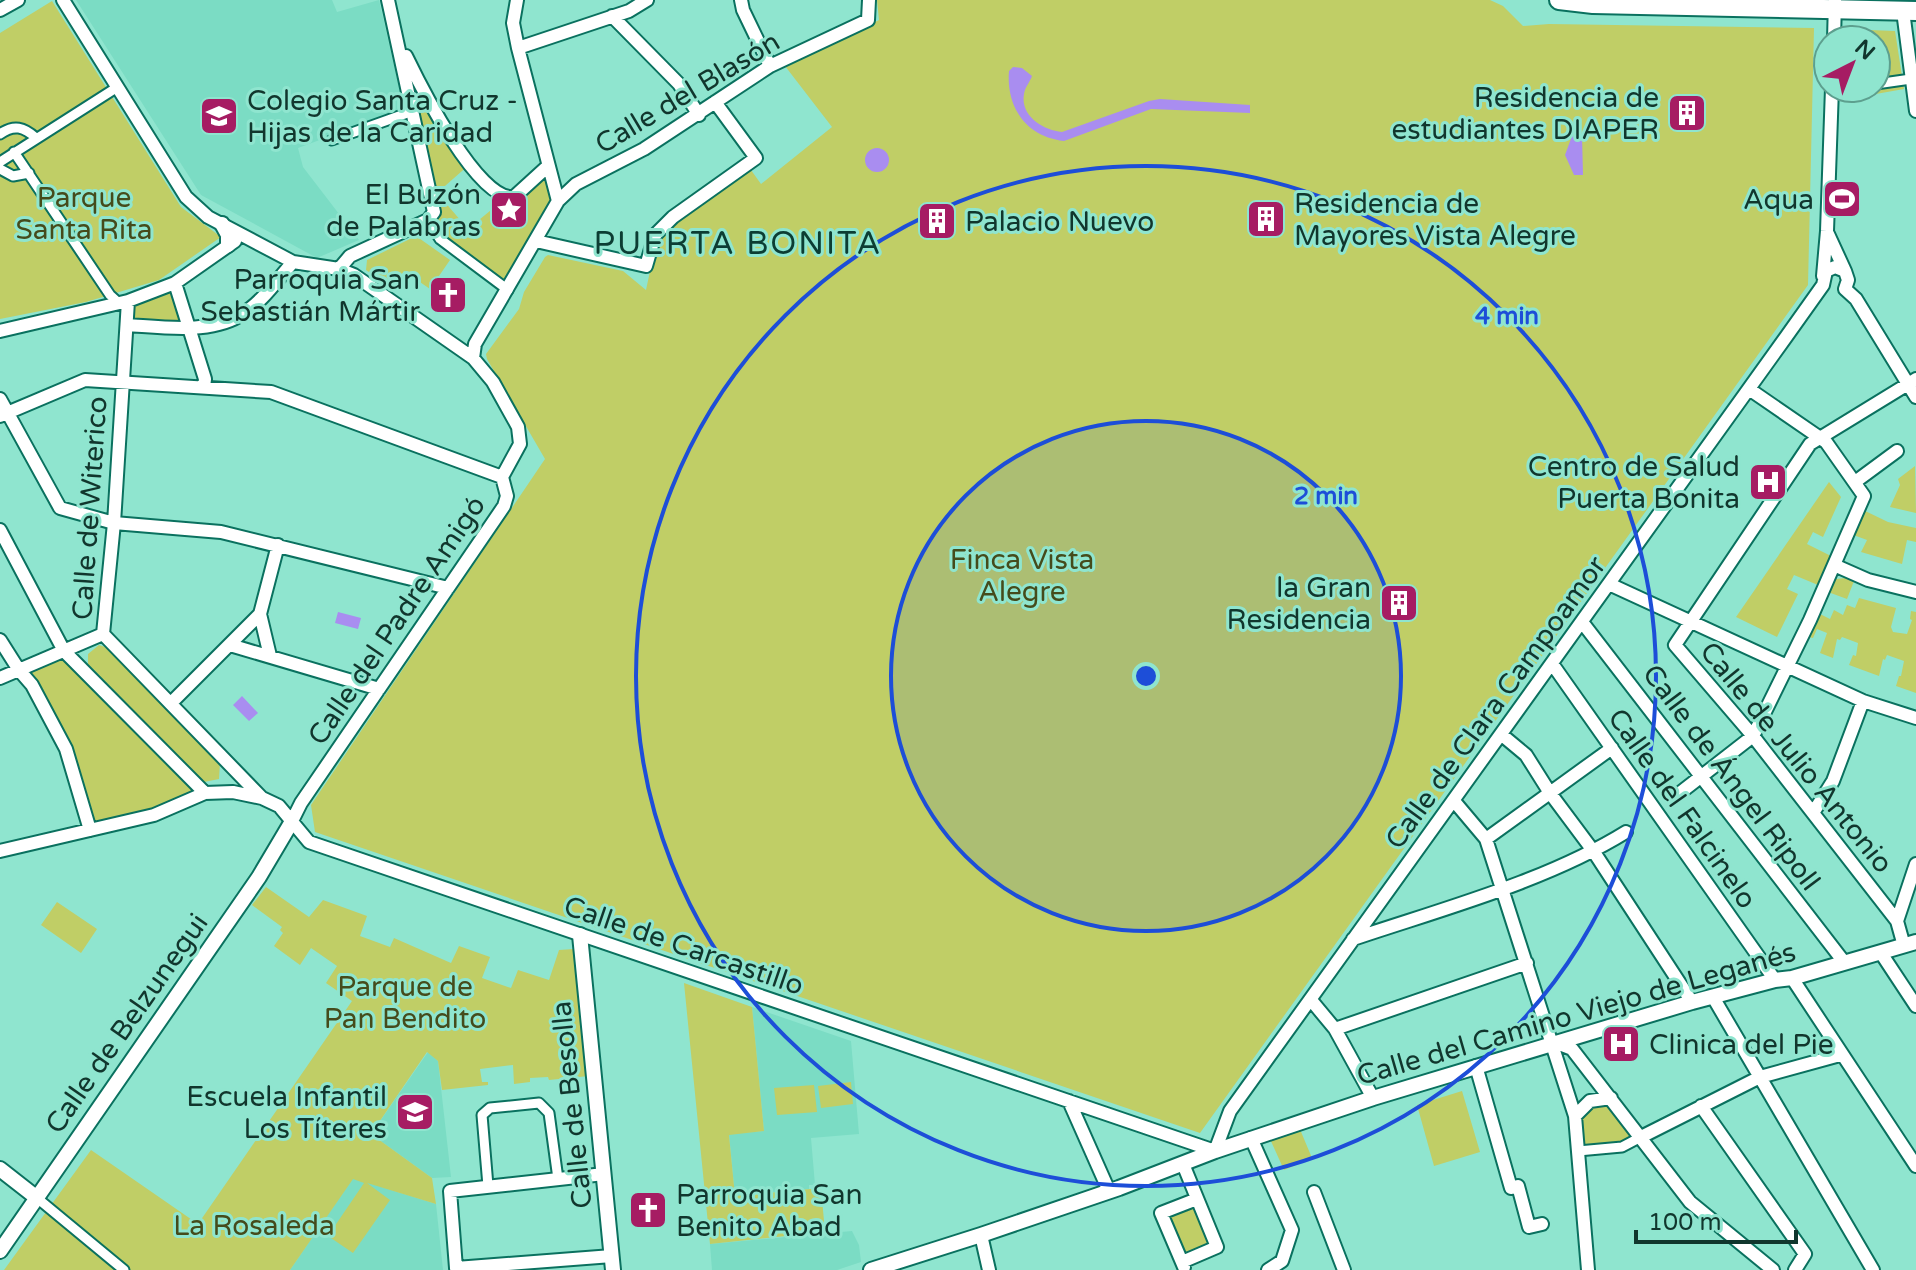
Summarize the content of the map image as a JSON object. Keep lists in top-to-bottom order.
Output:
{
  "streets": {
    "street": [
      "Calle del Blasón",
      "Calle de Witerico",
      "Calle del Padre Amigó",
      "Calle de Clara Campoamor",
      "Calle de Julio Antonio",
      "Calle de Ángel Ripoll",
      "Calle del Falcinelo",
      "Calle de Carcastillo",
      "Calle del Camino Viejo de Leganés",
      "Calle de Belzunegui",
      "Calle de Besolla"
    ]
  },
  "crossings": [
    ["Calle del Blasón", "Calle del Padre Amigó"],
    ["Calle de Witerico", "Calle de Carcastillo"],
    ["Calle del Padre Amigó", "Calle de Carcastillo"],
    ["Calle del Padre Amigó", "Calle de Belzunegui"],
    ["Calle de Clara Campoamor", "Calle de Ángel Ripoll"],
    ["Calle de Clara Campoamor", "Calle del Falcinelo"],
    ["Calle de Clara Campoamor", "Calle de Carcastillo"],
    ["Calle de Clara Campoamor", "Calle del Camino Viejo de Leganés"],
    ["Calle de Ángel Ripoll", "Calle del Camino Viejo de Leganés"],
    ["Calle del Falcinelo", "Calle del Camino Viejo de Leganés"],
    ["Calle de Carcastillo", "Calle del Camino Viejo de Leganés"],
    ["Calle de Carcastillo", "Calle de Belzunegui"],
    ["Calle de Carcastillo", "Calle de Besolla"]
  ],
  "districts": ["PUERTA BONITA"],
  "parks": [
    "Parque Santa Rita",
    "Finca Vista Alegre",
    "Parque de Pan Bendito",
    "La Rosaleda"
  ],
  "places": {
    "building": [
      "Residencia de estudiantes DIAPER",
      "Residencia de Mayores Vista Alegre",
      "Palacio Nuevo",
      "la Gran Residencia"
    ],
    "school or university": ["Colegio Santa Cruz - Hijas de la Caridad", "Escuela Infantil Los Títeres"],
    "sports": ["Aqua"],
    "place": ["El Buzón de Palabras"],
    "church": ["Parroquia San Sebastián Mártir", "Parroquia San Benito Abad"],
    "hospital": ["Centro de Salud Puerta Bonita", "Clinica del Pie"]
  },
  "scale_bar": "100 m",
  "north": "top right",
  "rings": ["4 min", "2 min"]
}
